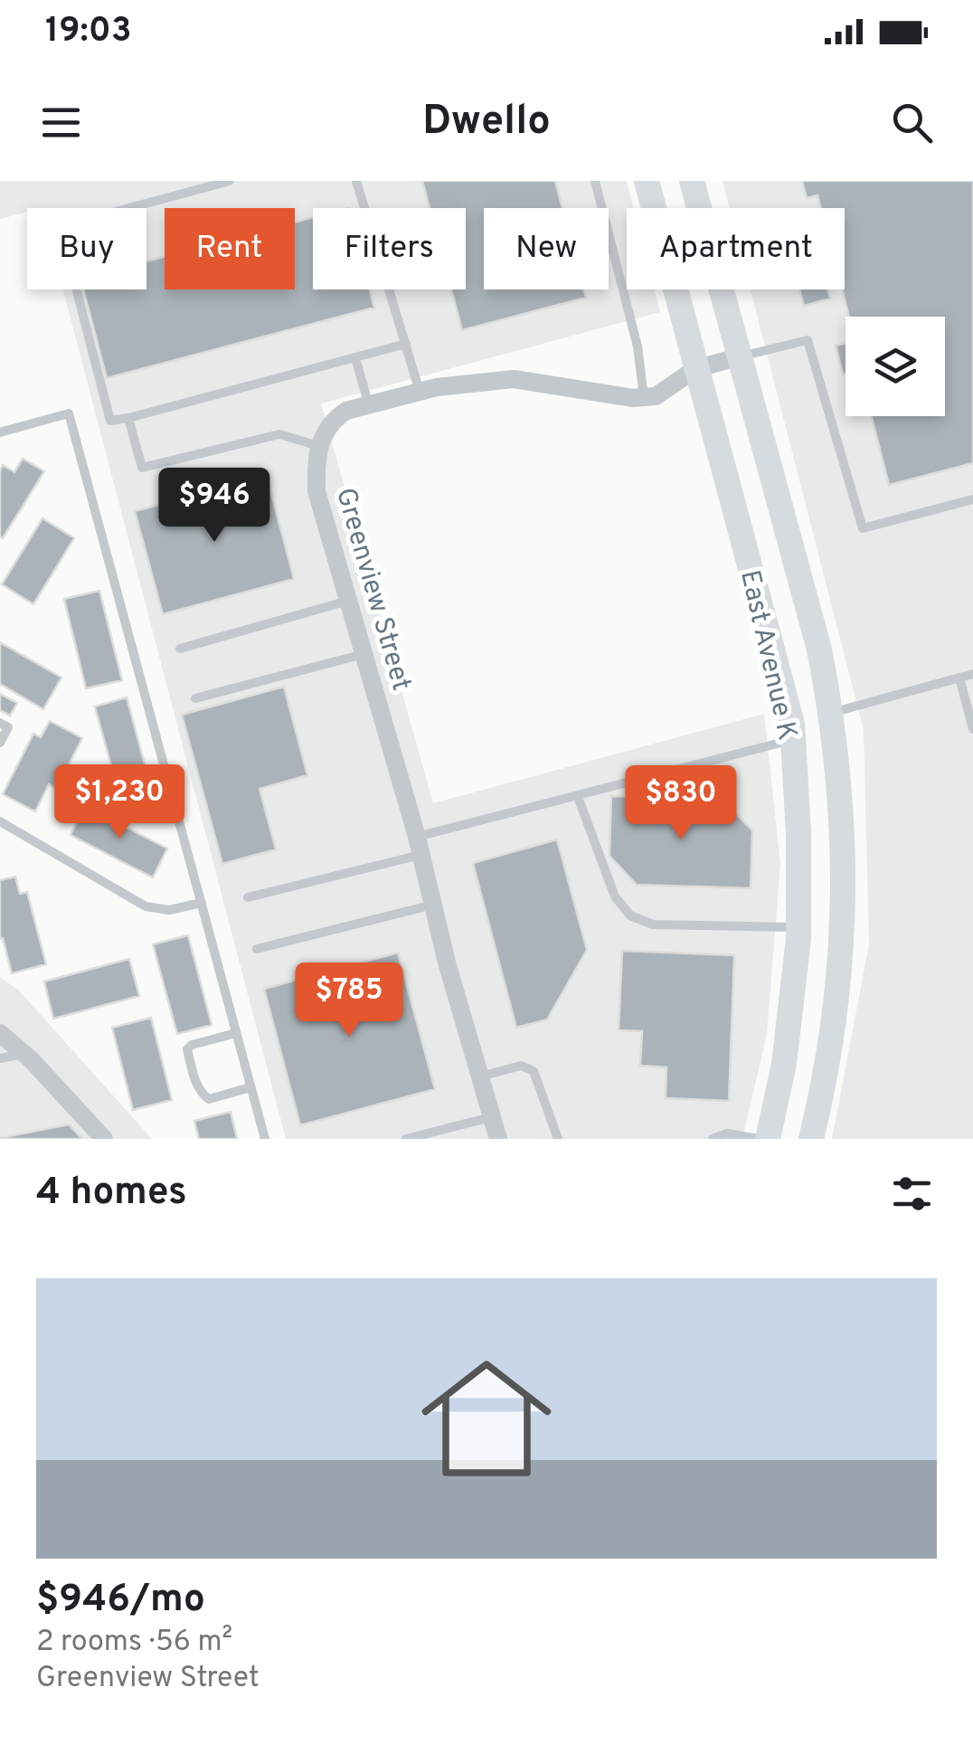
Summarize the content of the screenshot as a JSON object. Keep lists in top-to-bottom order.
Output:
{
  "streets": {
    "street": ["Greenview Street", "East Avenue K"]
  },
  "page": {
    "status": "19:03",
    "header": "Dwello",
    "chip": [
      "Buy",
      "Rent",
      "Filters",
      "New",
      "Apartment"
    ],
    "price": [
      "$946",
      "$1,230",
      "$830",
      "$785"
    ],
    "heading": "4 homes",
    "list": [
      {
        "name": "$946/mo",
        "note": "2 rooms · 56 m² · Greenview Street"
      }
    ]
  }
}
